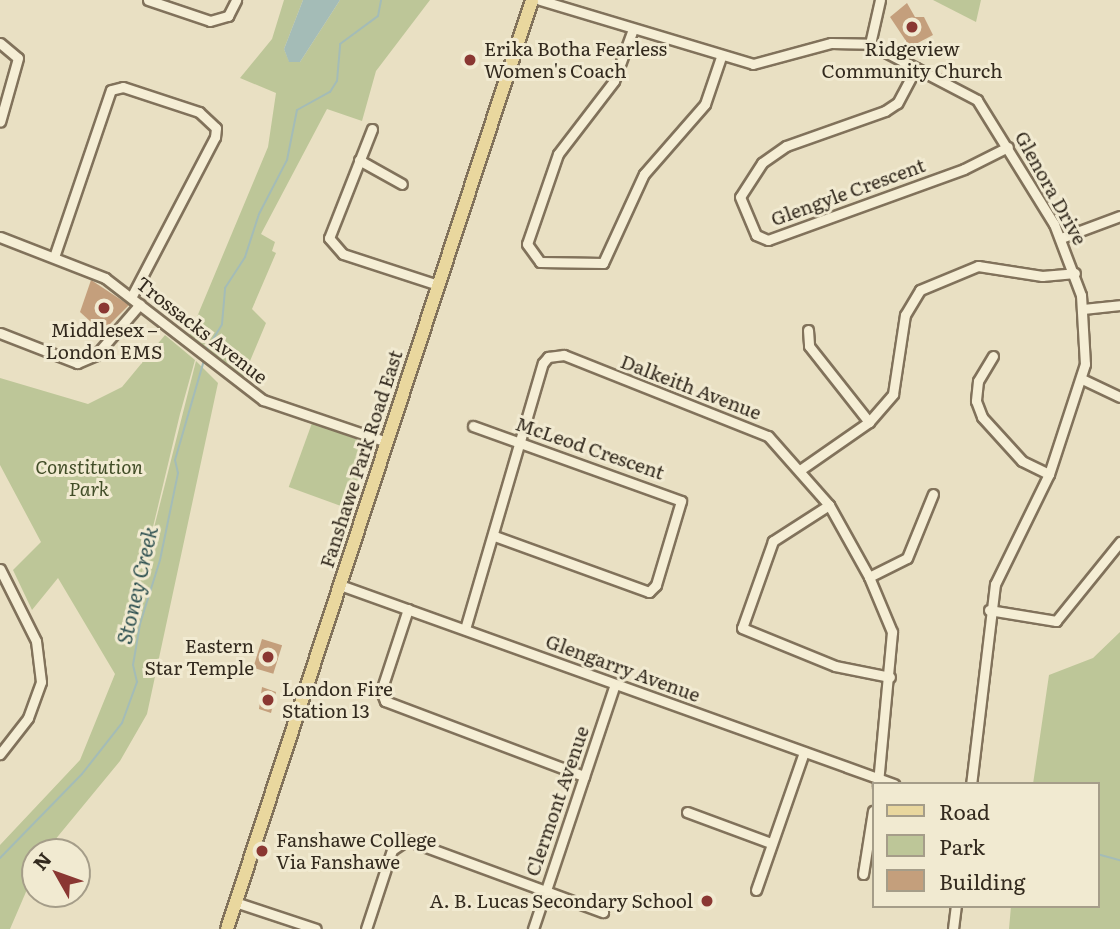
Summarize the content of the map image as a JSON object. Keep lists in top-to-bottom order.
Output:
{
  "streets": {
    "main road": ["Fanshawe Park Road East"],
    "street": [
      "Glenora Drive",
      "Glengyle Crescent",
      "Trossacks Avenue",
      "Dalkeith Avenue",
      "McLeod Crescent",
      "Glengarry Avenue",
      "Clermont Avenue"
    ]
  },
  "crossings": [
    ["Glenora Drive", "Glengyle Crescent"],
    ["Trossacks Avenue", "Fanshawe Park Road East"],
    ["Dalkeith Avenue", "McLeod Crescent"],
    ["Dalkeith Avenue", "Glengarry Avenue"],
    ["Fanshawe Park Road East", "Glengarry Avenue"],
    ["Glengarry Avenue", "Clermont Avenue"]
  ],
  "water": ["Stoney Creek"],
  "parks": ["Constitution Park"],
  "places": [
    "Ridgeview Community Church",
    "Erika Botha Fearless Women's Coach",
    "Middlesex – London EMS",
    "Eastern Star Temple",
    "London Fire Station 13",
    "Fanshawe College Via Fanshawe",
    "A. B. Lucas Secondary School"
  ],
  "legend": ["Road", "Park", "Building"],
  "north": "top left"
}
